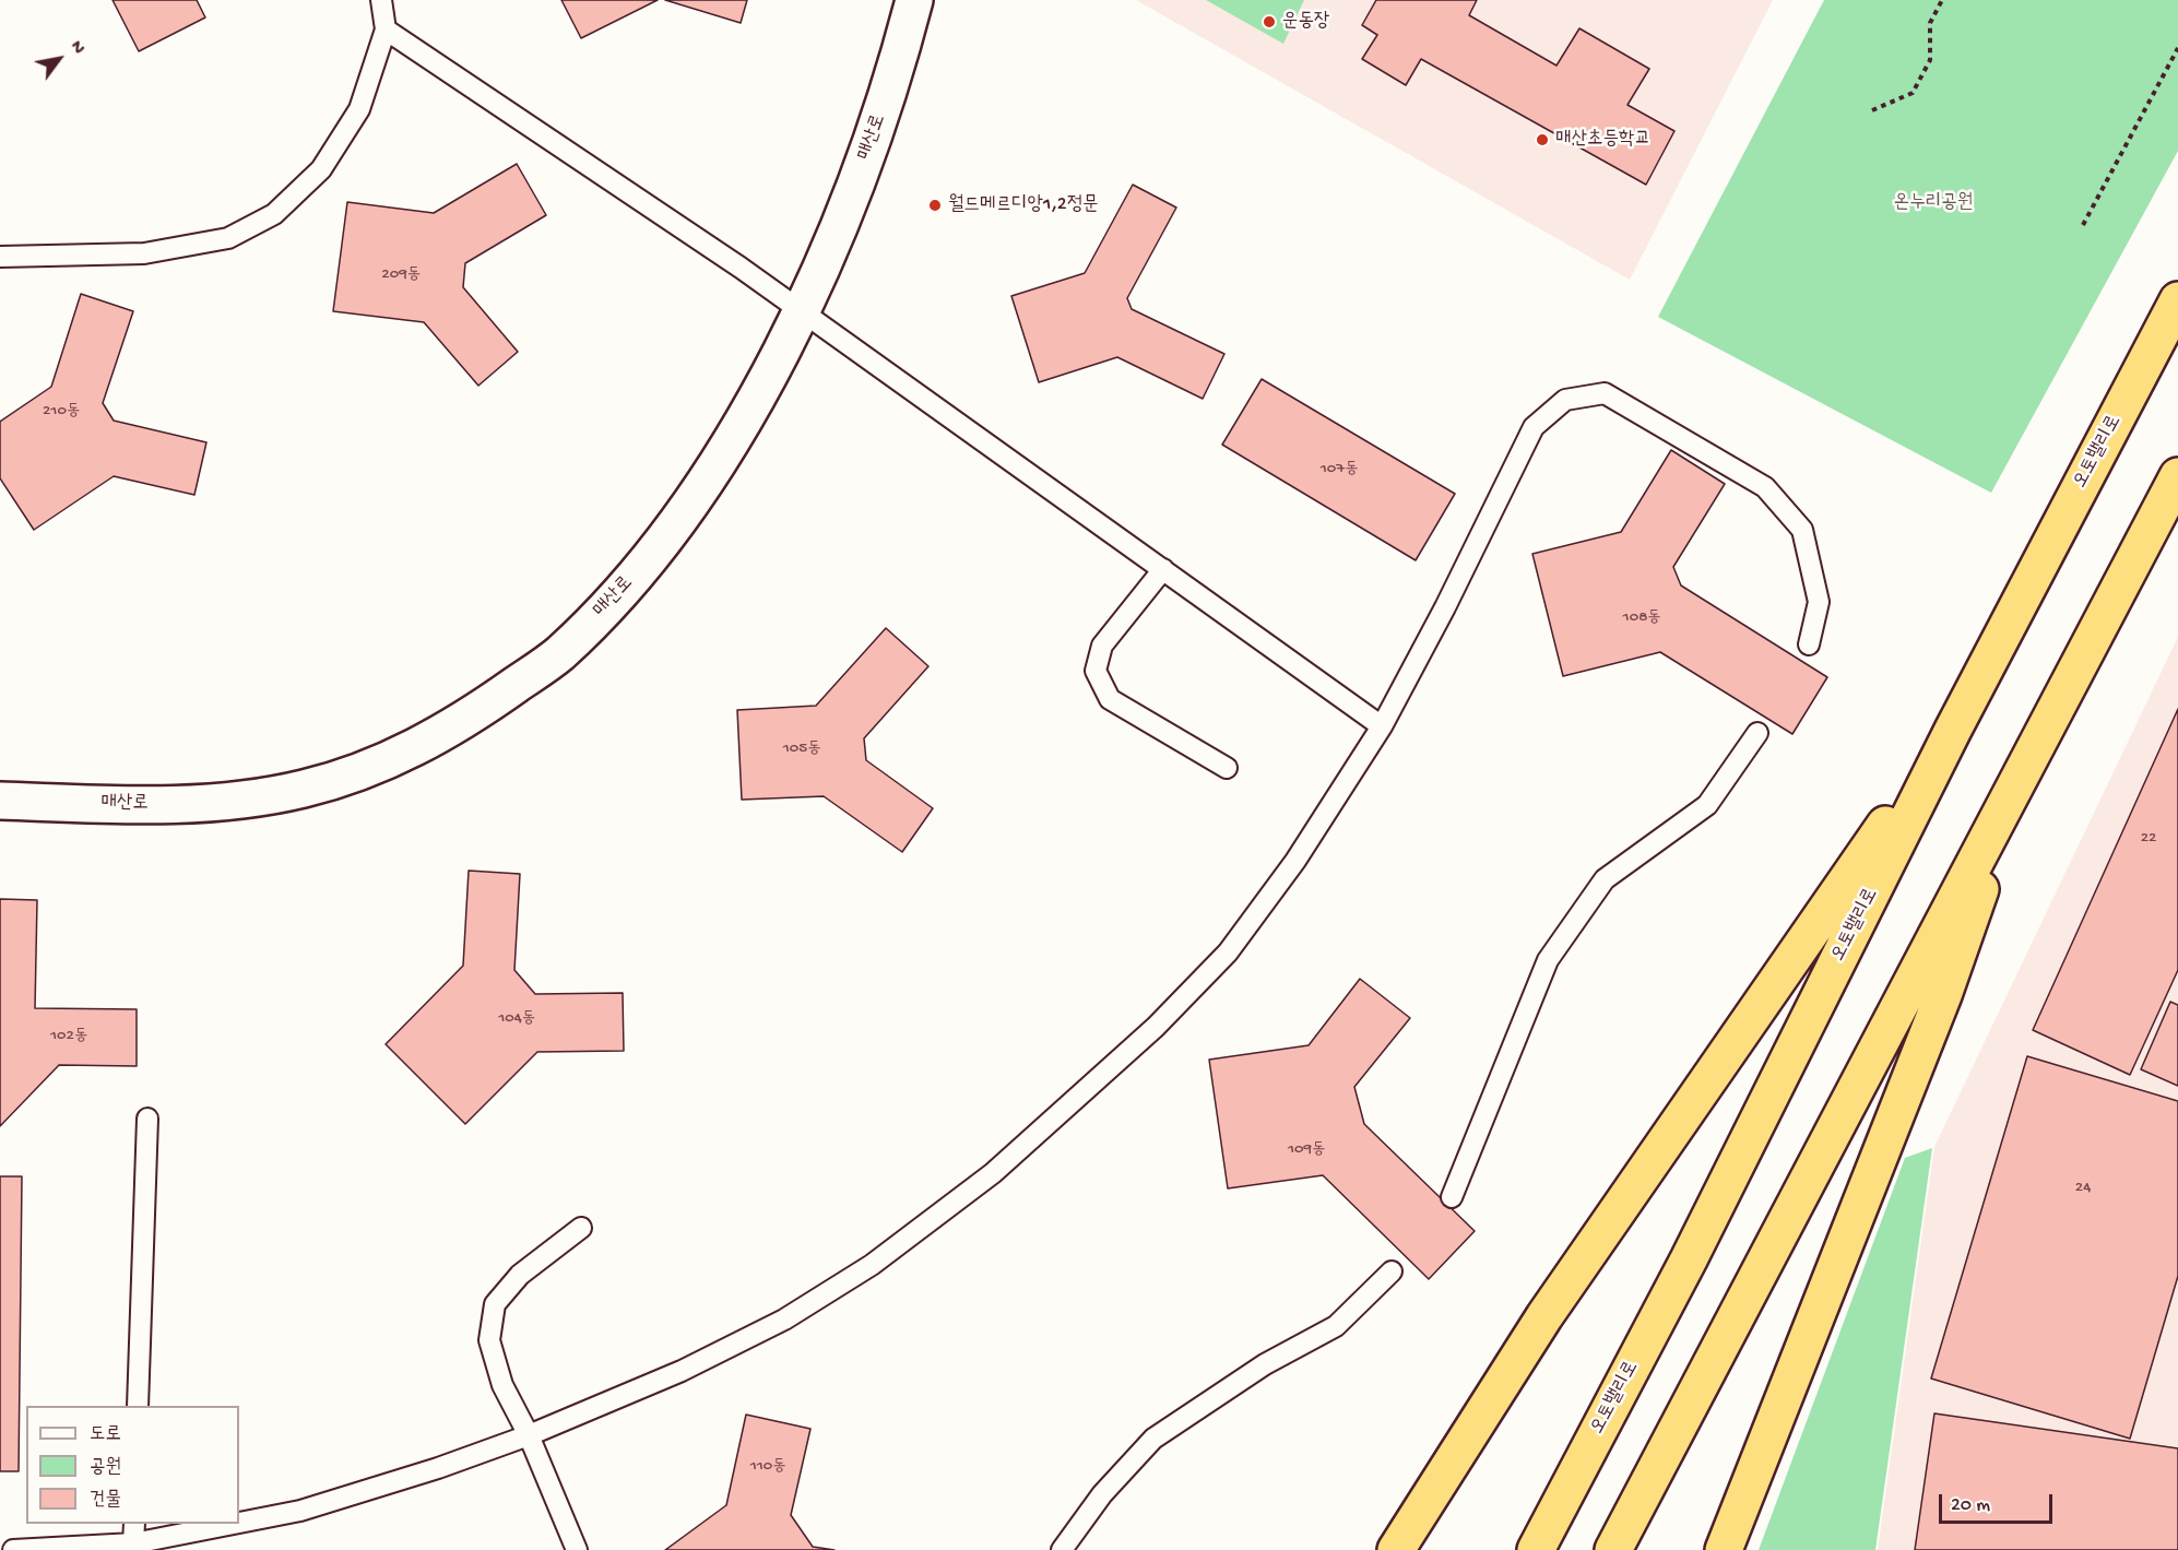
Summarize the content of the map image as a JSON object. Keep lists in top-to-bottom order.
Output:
{
  "streets": {
    "highway": ["오토밸리로"],
    "street": ["매산로"]
  },
  "parks": ["온누리공원"],
  "places": ["운동장", "매산초등학교", "월드메르디앙1,2정문"],
  "house_numbers": [
    "209동",
    "210동",
    "107동",
    "108동",
    "105동",
    "22",
    "104동",
    "102동",
    "109동",
    "24",
    "110동"
  ],
  "legend": ["도로", "공원", "건물"],
  "scale_bar": "20 m",
  "north": "top right"
}
